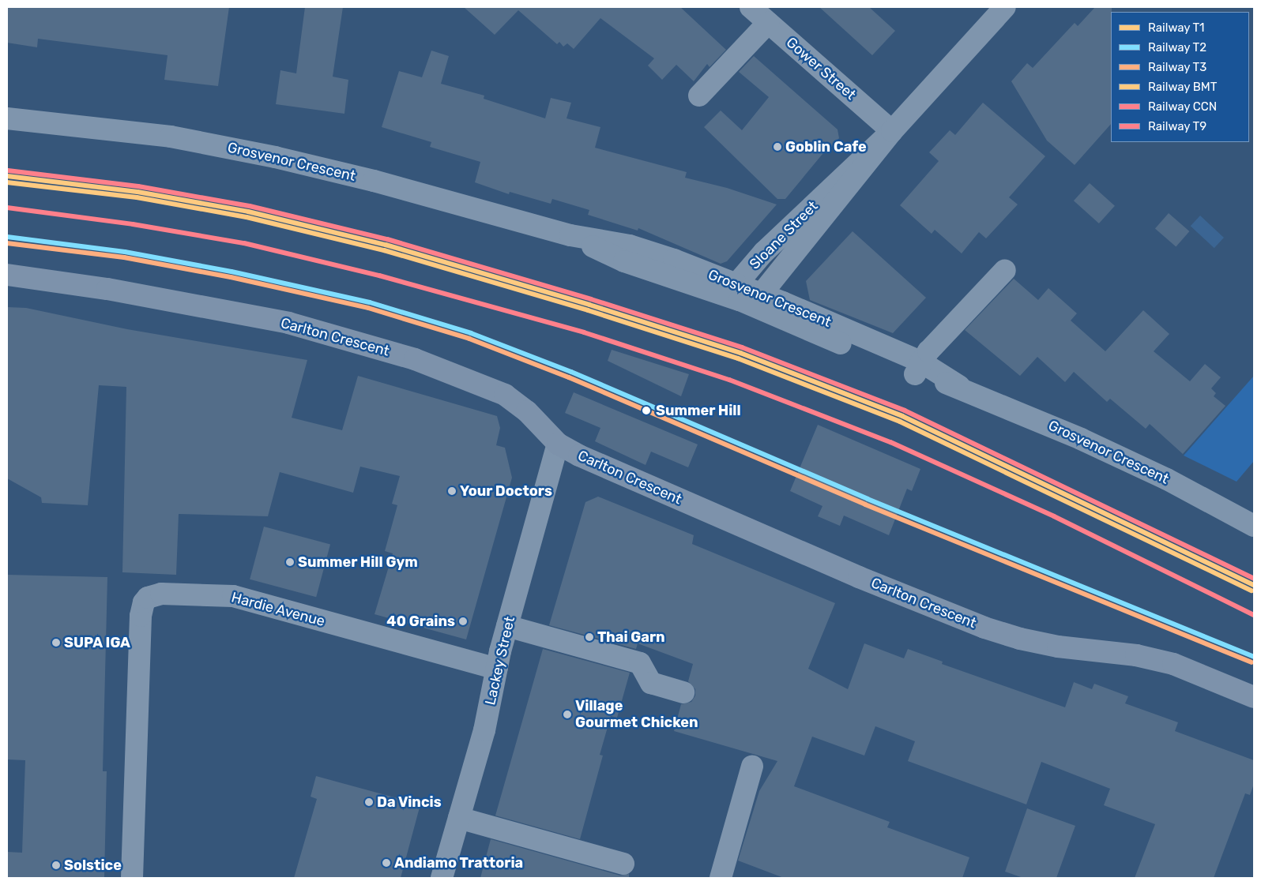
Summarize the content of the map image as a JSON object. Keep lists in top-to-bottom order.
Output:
{
  "streets": {
    "main road": ["Carlton Crescent"],
    "street": [
      "Gower Street",
      "Grosvenor Crescent",
      "Sloane Street",
      "Hardie Avenue",
      "Lackey Street"
    ]
  },
  "crossings": [
    ["Gower Street", "Sloane Street"],
    ["Grosvenor Crescent", "Sloane Street"],
    ["Carlton Crescent", "Lackey Street"],
    ["Hardie Avenue", "Lackey Street"]
  ],
  "places": [
    "Goblin Cafe",
    "Summer Hill",
    "Your Doctors",
    "Summer Hill Gym",
    "40 Grains",
    "Thai Garn",
    "SUPA IGA",
    "Village Gourmet Chicken",
    "Da Vincis",
    "Andiamo Trattoria",
    "Solstice"
  ],
  "lines": [
    "rail line CCN",
    "rail line T1",
    "rail line BMT",
    "rail line T9",
    "rail line T2",
    "rail line T3"
  ],
  "legend": [
    "Railway T1",
    "Railway T2",
    "Railway T3",
    "Railway BMT",
    "Railway CCN",
    "Railway T9"
  ]
}
